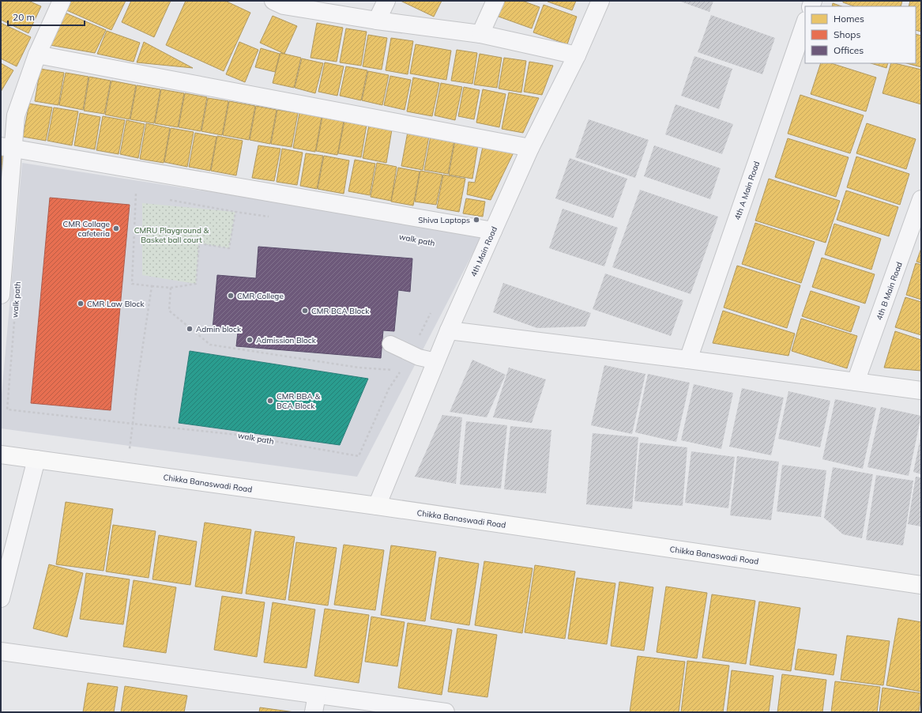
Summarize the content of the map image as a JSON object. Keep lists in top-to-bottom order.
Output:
{
  "streets": {
    "main road": ["Chikka Banaswadi Road"],
    "street": ["4th A Main Road", "4th Main Road", "4th B Main Road"],
    "path": ["walk path"]
  },
  "crossings": [
    ["4th Main Road", "Chikka Banaswadi Road"]
  ],
  "parks": ["CMRU Playground & Basket ball court"],
  "places": [
    "Shiva Laptops",
    "CMR Collage cafeteria",
    "CMR College",
    "CMR Law Block",
    "CMR BCA Block",
    "Admin block",
    "Admission Block",
    "CMR BBA & BCA Block"
  ],
  "legend": ["Homes", "Shops", "Offices"],
  "scale_bar": "20 m"
}
